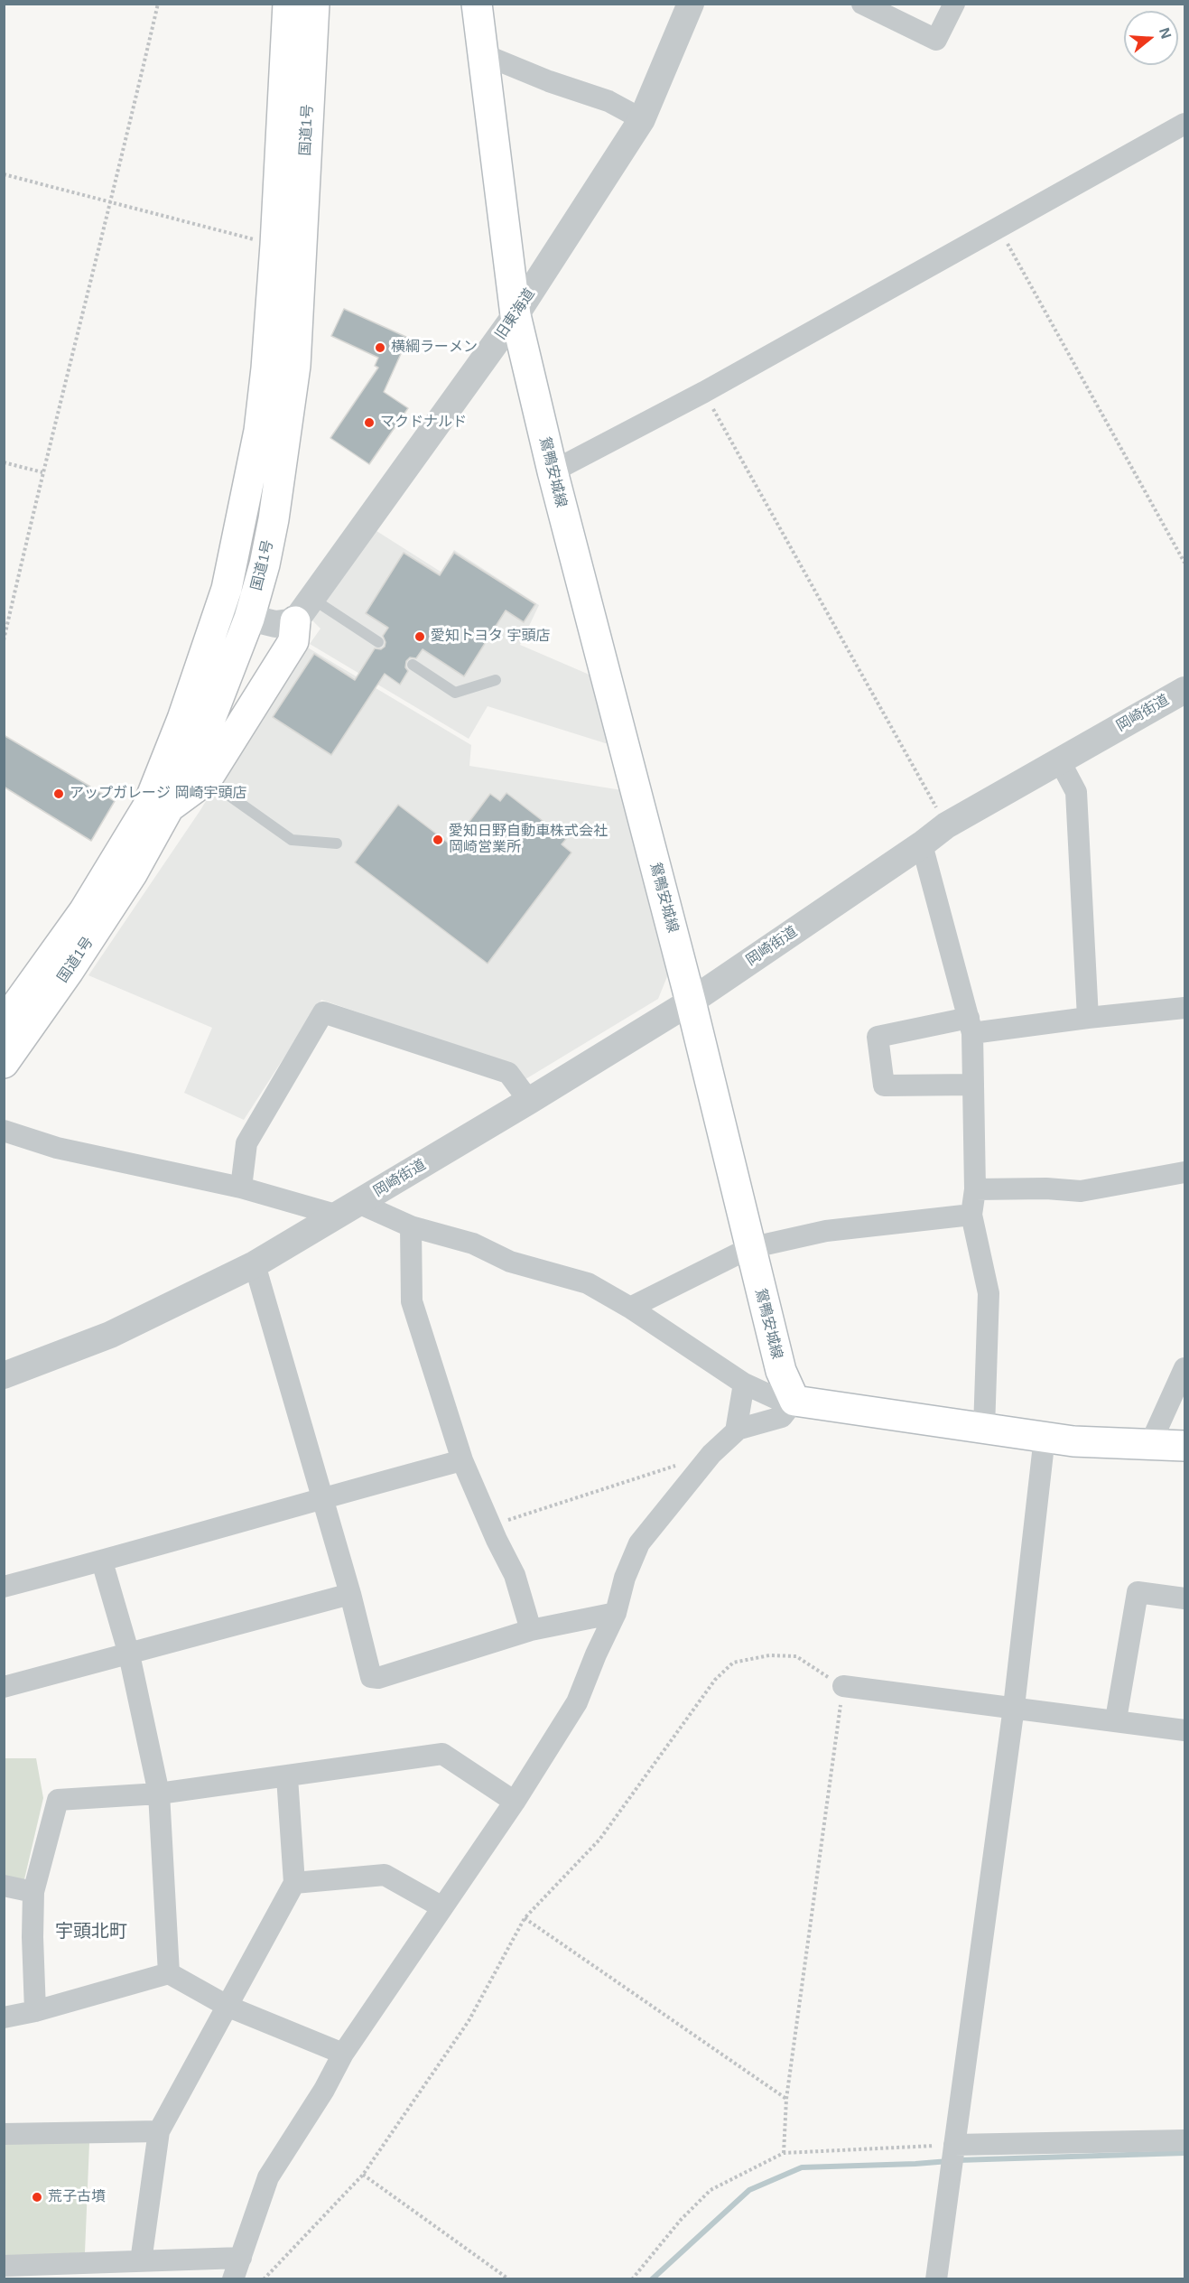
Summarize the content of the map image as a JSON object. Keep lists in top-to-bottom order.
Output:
{
  "streets": {
    "main road": ["国道1号", "鴛鴨安城線"],
    "street": ["旧東海道", "岡崎街道"]
  },
  "crossings": [
    ["旧東海道", "鴛鴨安城線"],
    ["鴛鴨安城線", "岡崎街道"]
  ],
  "districts": ["宇頭北町"],
  "places": [
    "横綱ラーメン",
    "マクドナルド",
    "愛知トヨタ 宇頭店",
    "アップガレージ 岡崎宇頭店",
    "愛知日野自動車株式会社 岡崎営業所",
    "荒子古墳"
  ],
  "north": "right"
}
